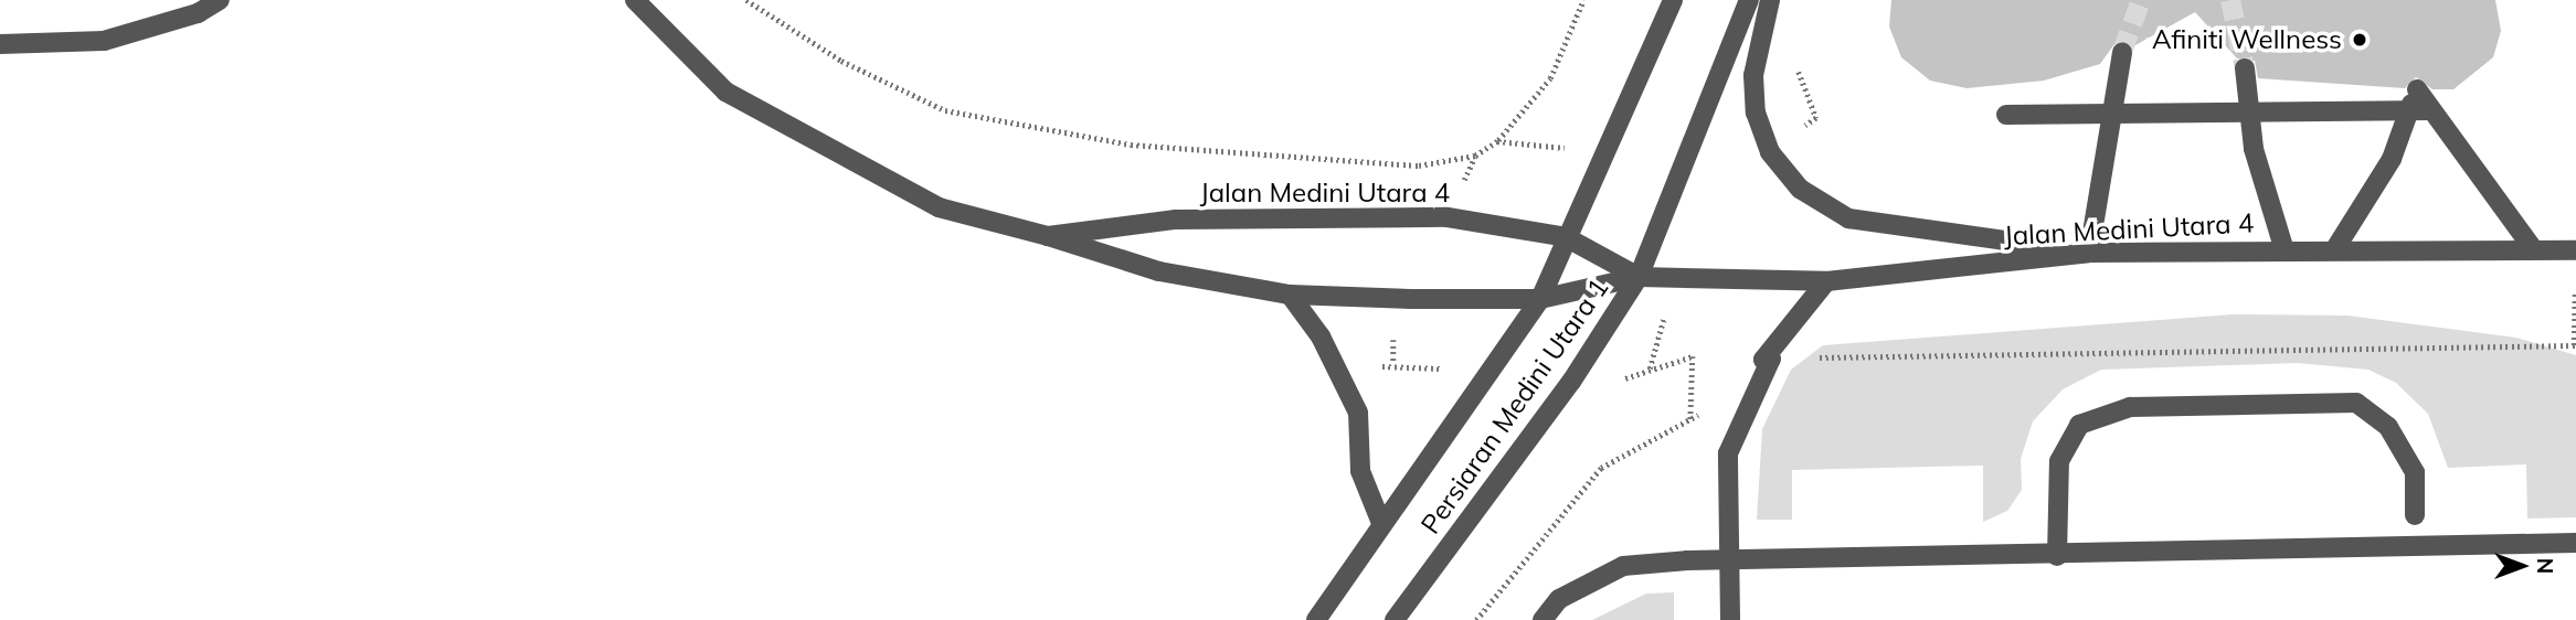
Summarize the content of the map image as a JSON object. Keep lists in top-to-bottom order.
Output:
{
  "streets": {
    "street": ["Jalan Medini Utara 4", "Persiaran Medini Utara 1"]
  },
  "crossings": [
    ["Jalan Medini Utara 4", "Persiaran Medini Utara 1"]
  ],
  "places": ["Afiniti Wellness"],
  "north": "right"
}
